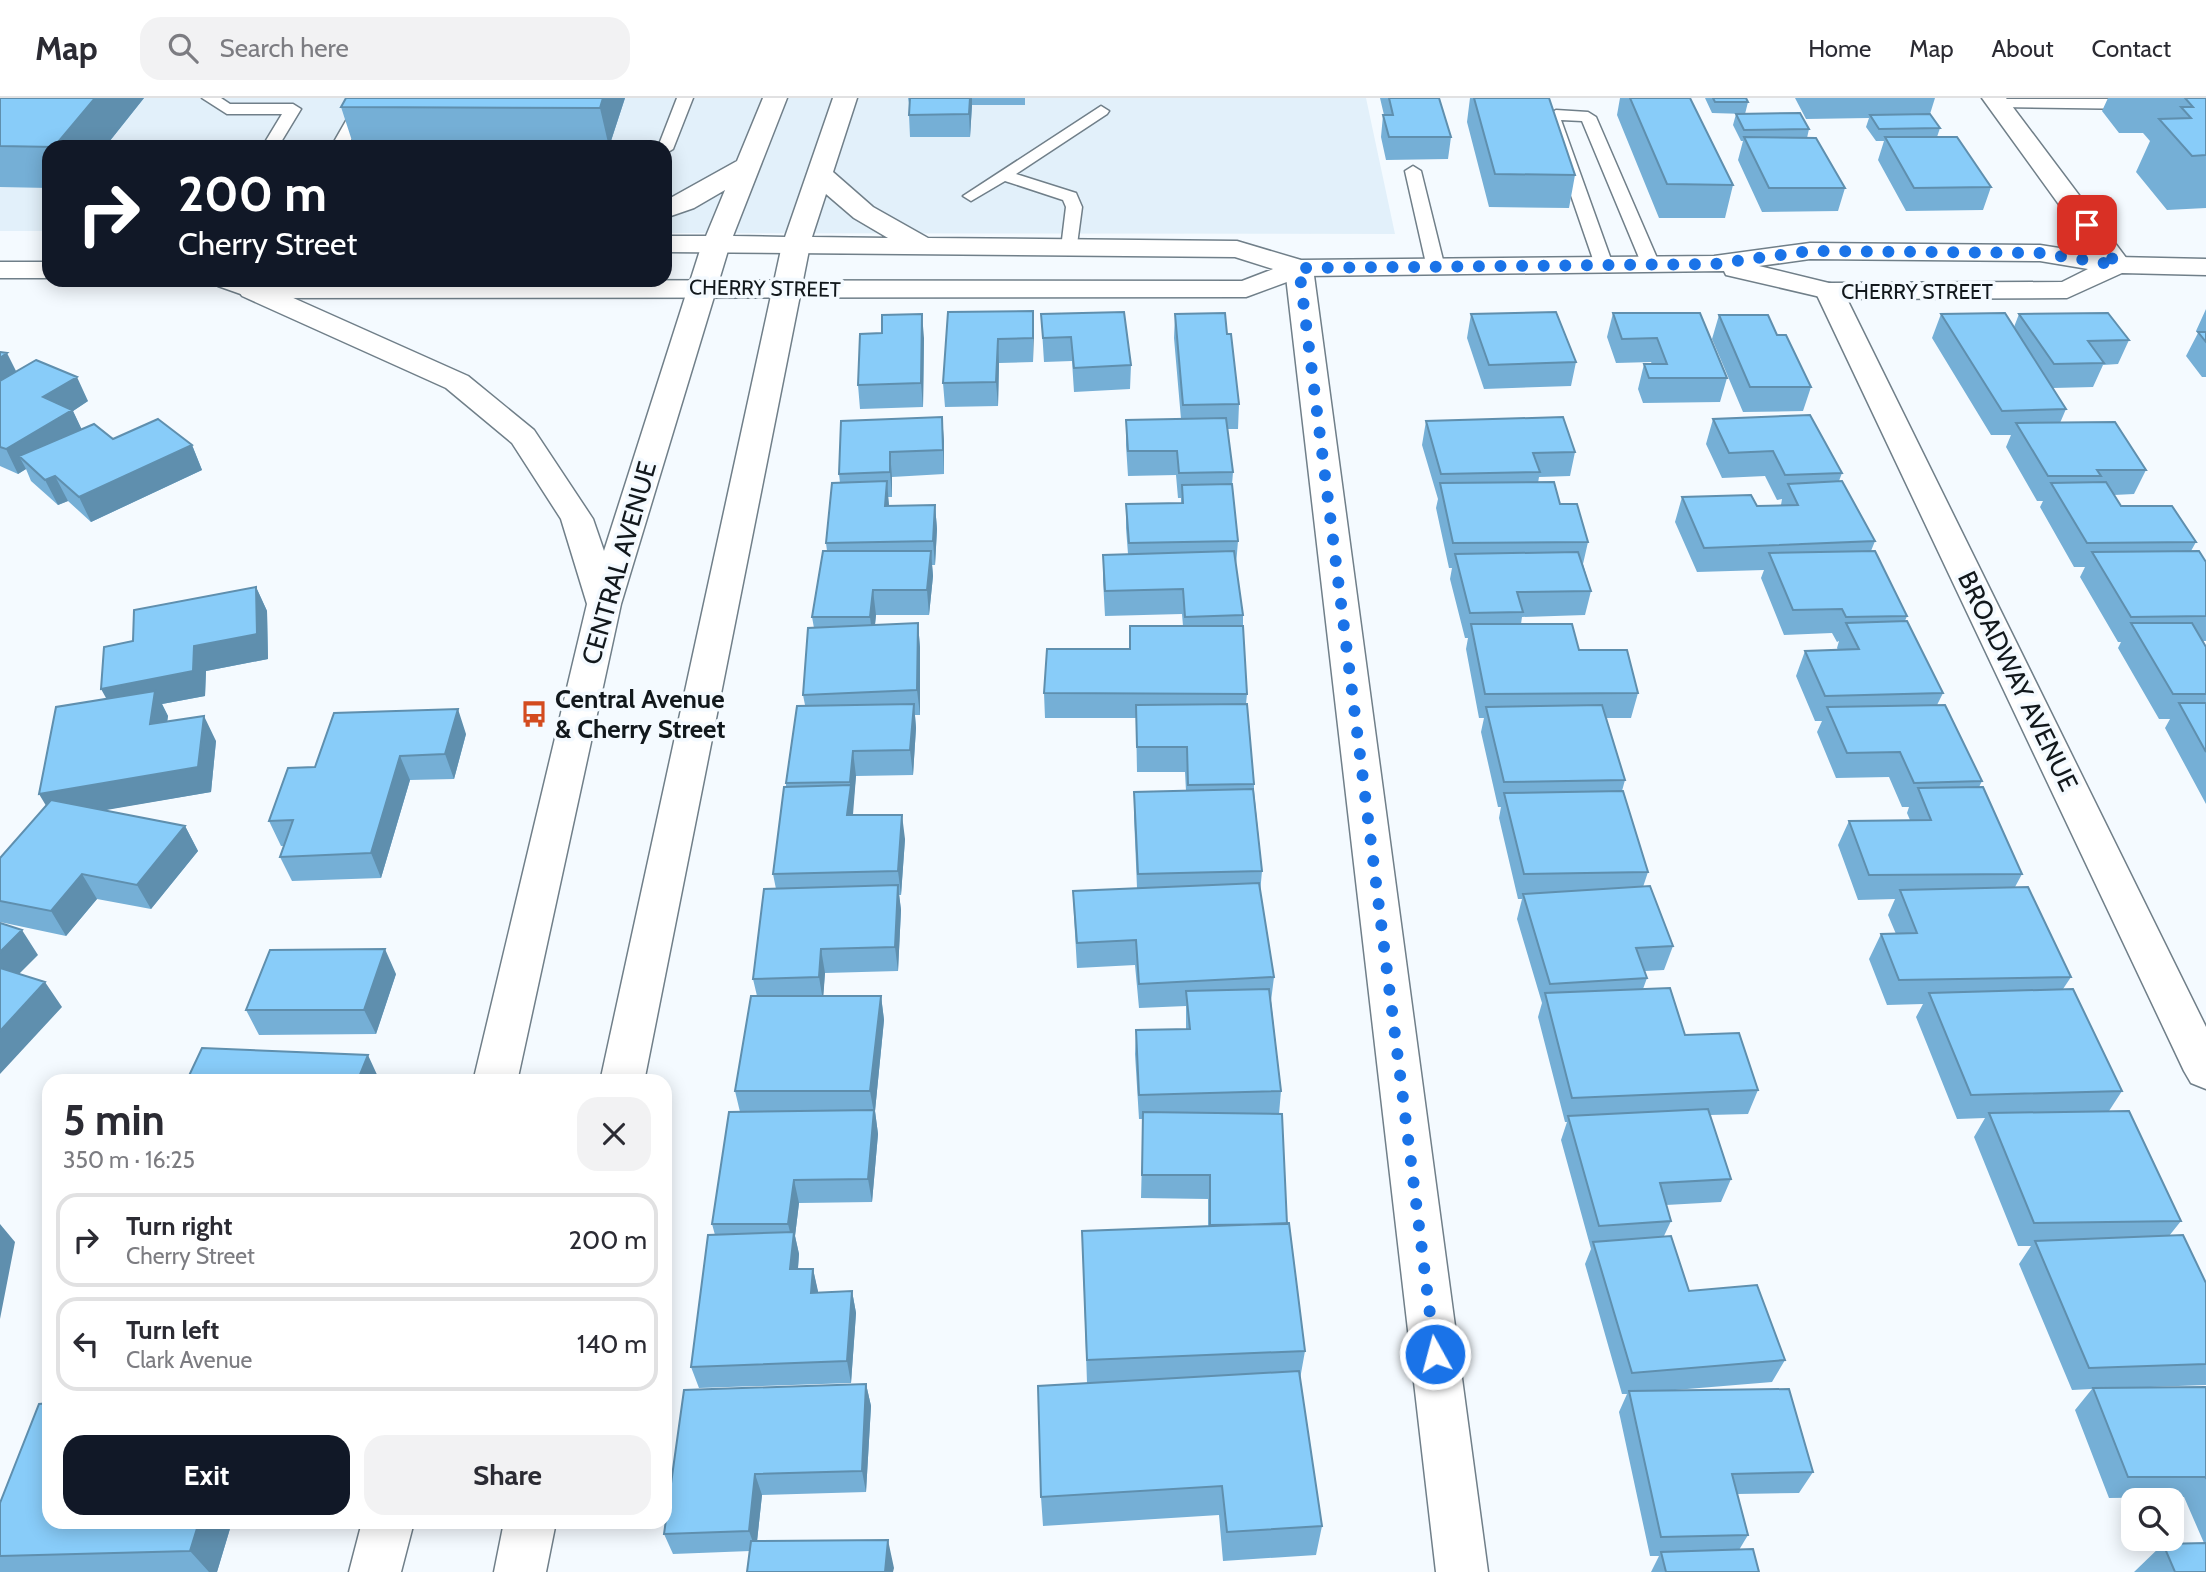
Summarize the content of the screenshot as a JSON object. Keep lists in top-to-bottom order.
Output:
{
  "streets": {
    "street": ["CHERRY STREET", "CENTRAL AVENUE", "BROADWAY AVENUE"]
  },
  "crossings": [
    ["CHERRY STREET", "CENTRAL AVENUE"],
    ["CHERRY STREET", "BROADWAY AVENUE"]
  ],
  "places": {
    "bus stop": ["Central Avenue & Cherry Street"]
  },
  "page": {
    "header": "Map",
    "search": "Search here",
    "nav": [
      "Home",
      "Map",
      "About",
      "Contact"
    ],
    "turn": ["200 m", "Cherry Street"],
    "heading": ["5 min", "350 m · 16:25"],
    "list": [
      {
        "name": "Turn right",
        "note": "Cherry Street",
        "value": "200 m"
      },
      {
        "name": "Turn left",
        "note": "Clark Avenue",
        "value": "140 m"
      }
    ],
    "buttons": ["Exit", "Share"]
  }
}
